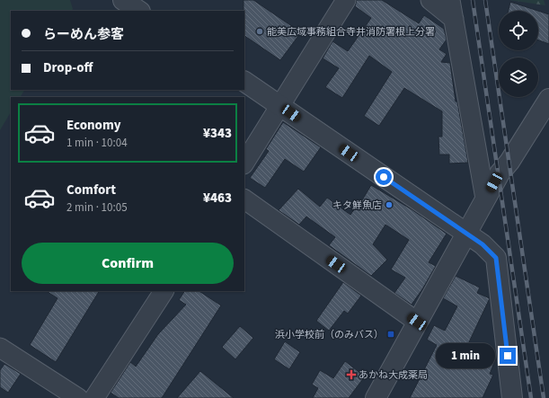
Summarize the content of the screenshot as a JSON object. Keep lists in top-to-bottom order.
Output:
{
  "places": {
    "other": ["能美広域事務組合寺井消防署根上分署", "キタ鮮魚店"],
    "transit": ["浜小学校前（のみバス）"],
    "health": ["あかね大成薬局"]
  },
  "page": {
    "banner": ["らーめん参客", "Drop-off"],
    "list": [
      {
        "name": "Economy",
        "note": "1 min · 10:04",
        "value": "¥343"
      },
      {
        "name": "Comfort",
        "note": "2 min · 10:05",
        "value": "¥463"
      }
    ],
    "buttons": "Confirm",
    "bubble": "1 min"
  }
}
